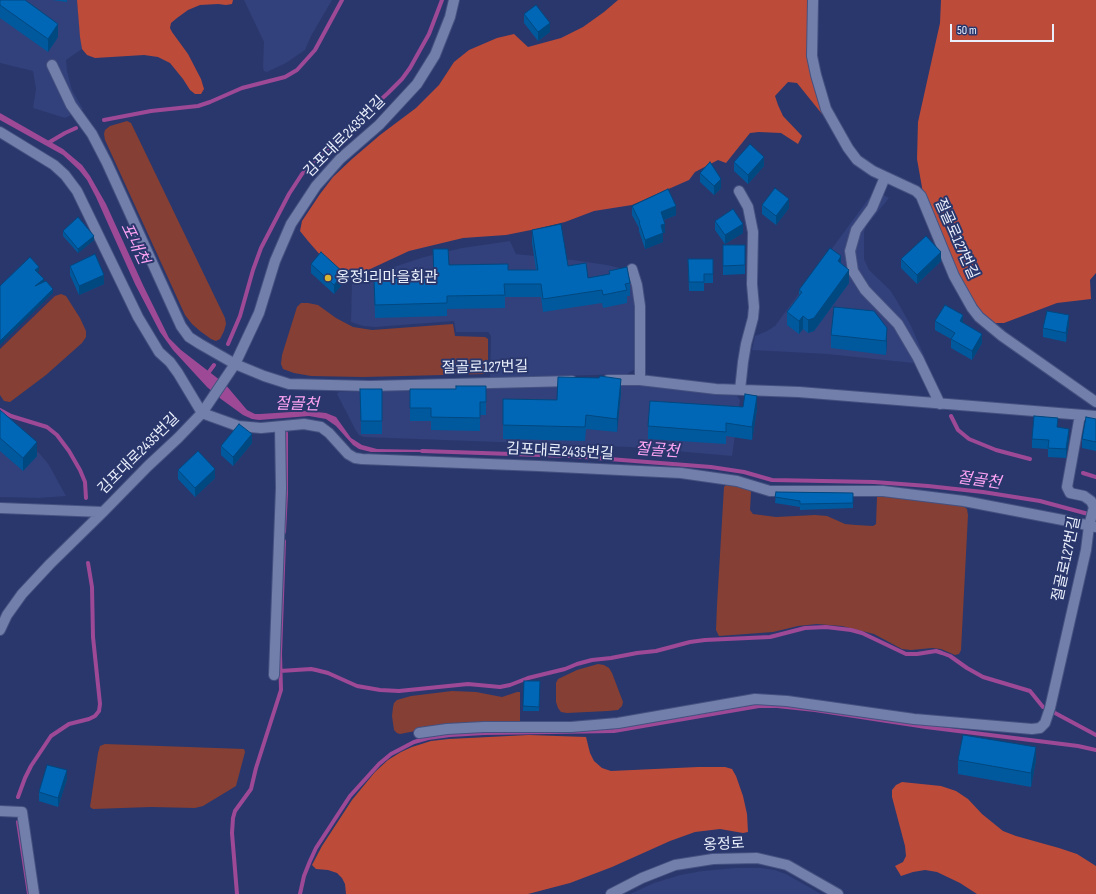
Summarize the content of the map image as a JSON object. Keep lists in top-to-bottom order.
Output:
{
  "streets": {
    "street": ["김포대로2435번길", "절골로127번길", "옹정로"]
  },
  "crossings": [
    ["김포대로2435번길", "절골로127번길"]
  ],
  "water": ["포내천", "절골천"],
  "places": ["옹정1리마을회관"],
  "scale_bar": "50 m"
}
